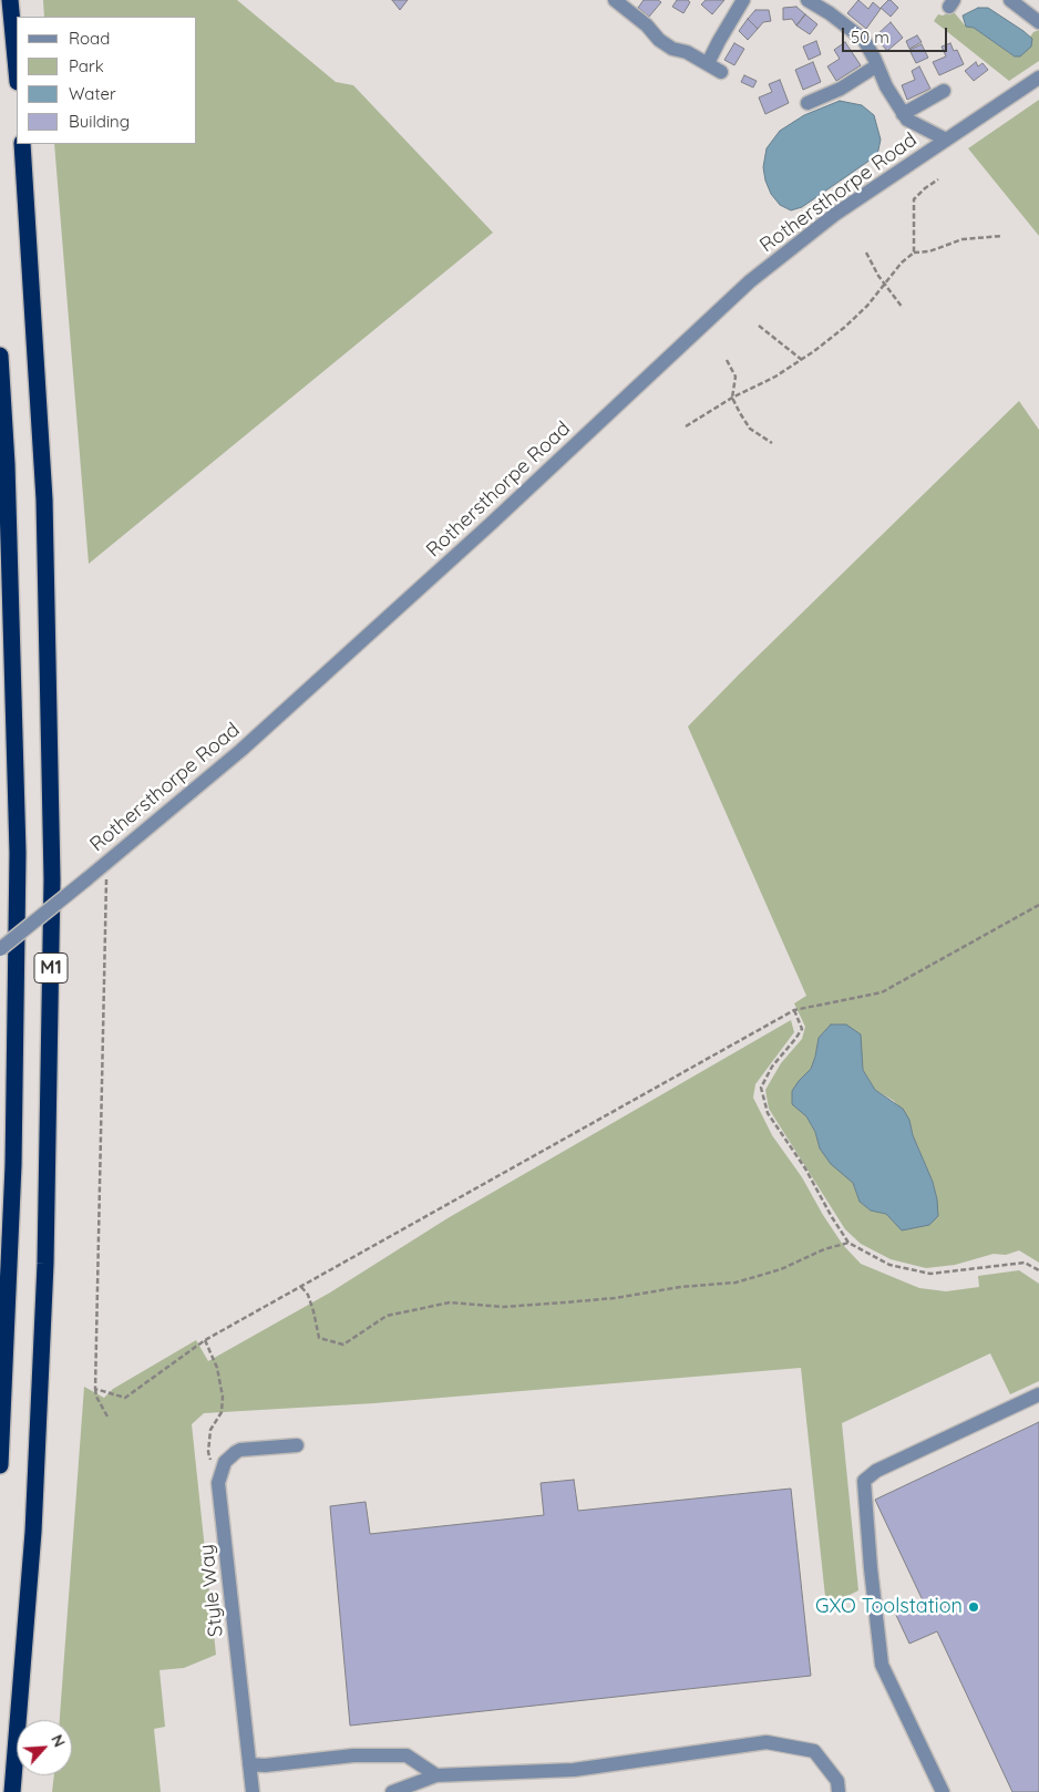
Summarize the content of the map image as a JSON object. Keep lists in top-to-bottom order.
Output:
{
  "streets": {
    "highway": ["M1"],
    "street": ["Rothersthorpe Road", "Style Way"]
  },
  "places": ["GXO Toolstation"],
  "legend": [
    "Road",
    "Park",
    "Water",
    "Building"
  ],
  "scale_bar": "50 m",
  "north": "top right"
}
